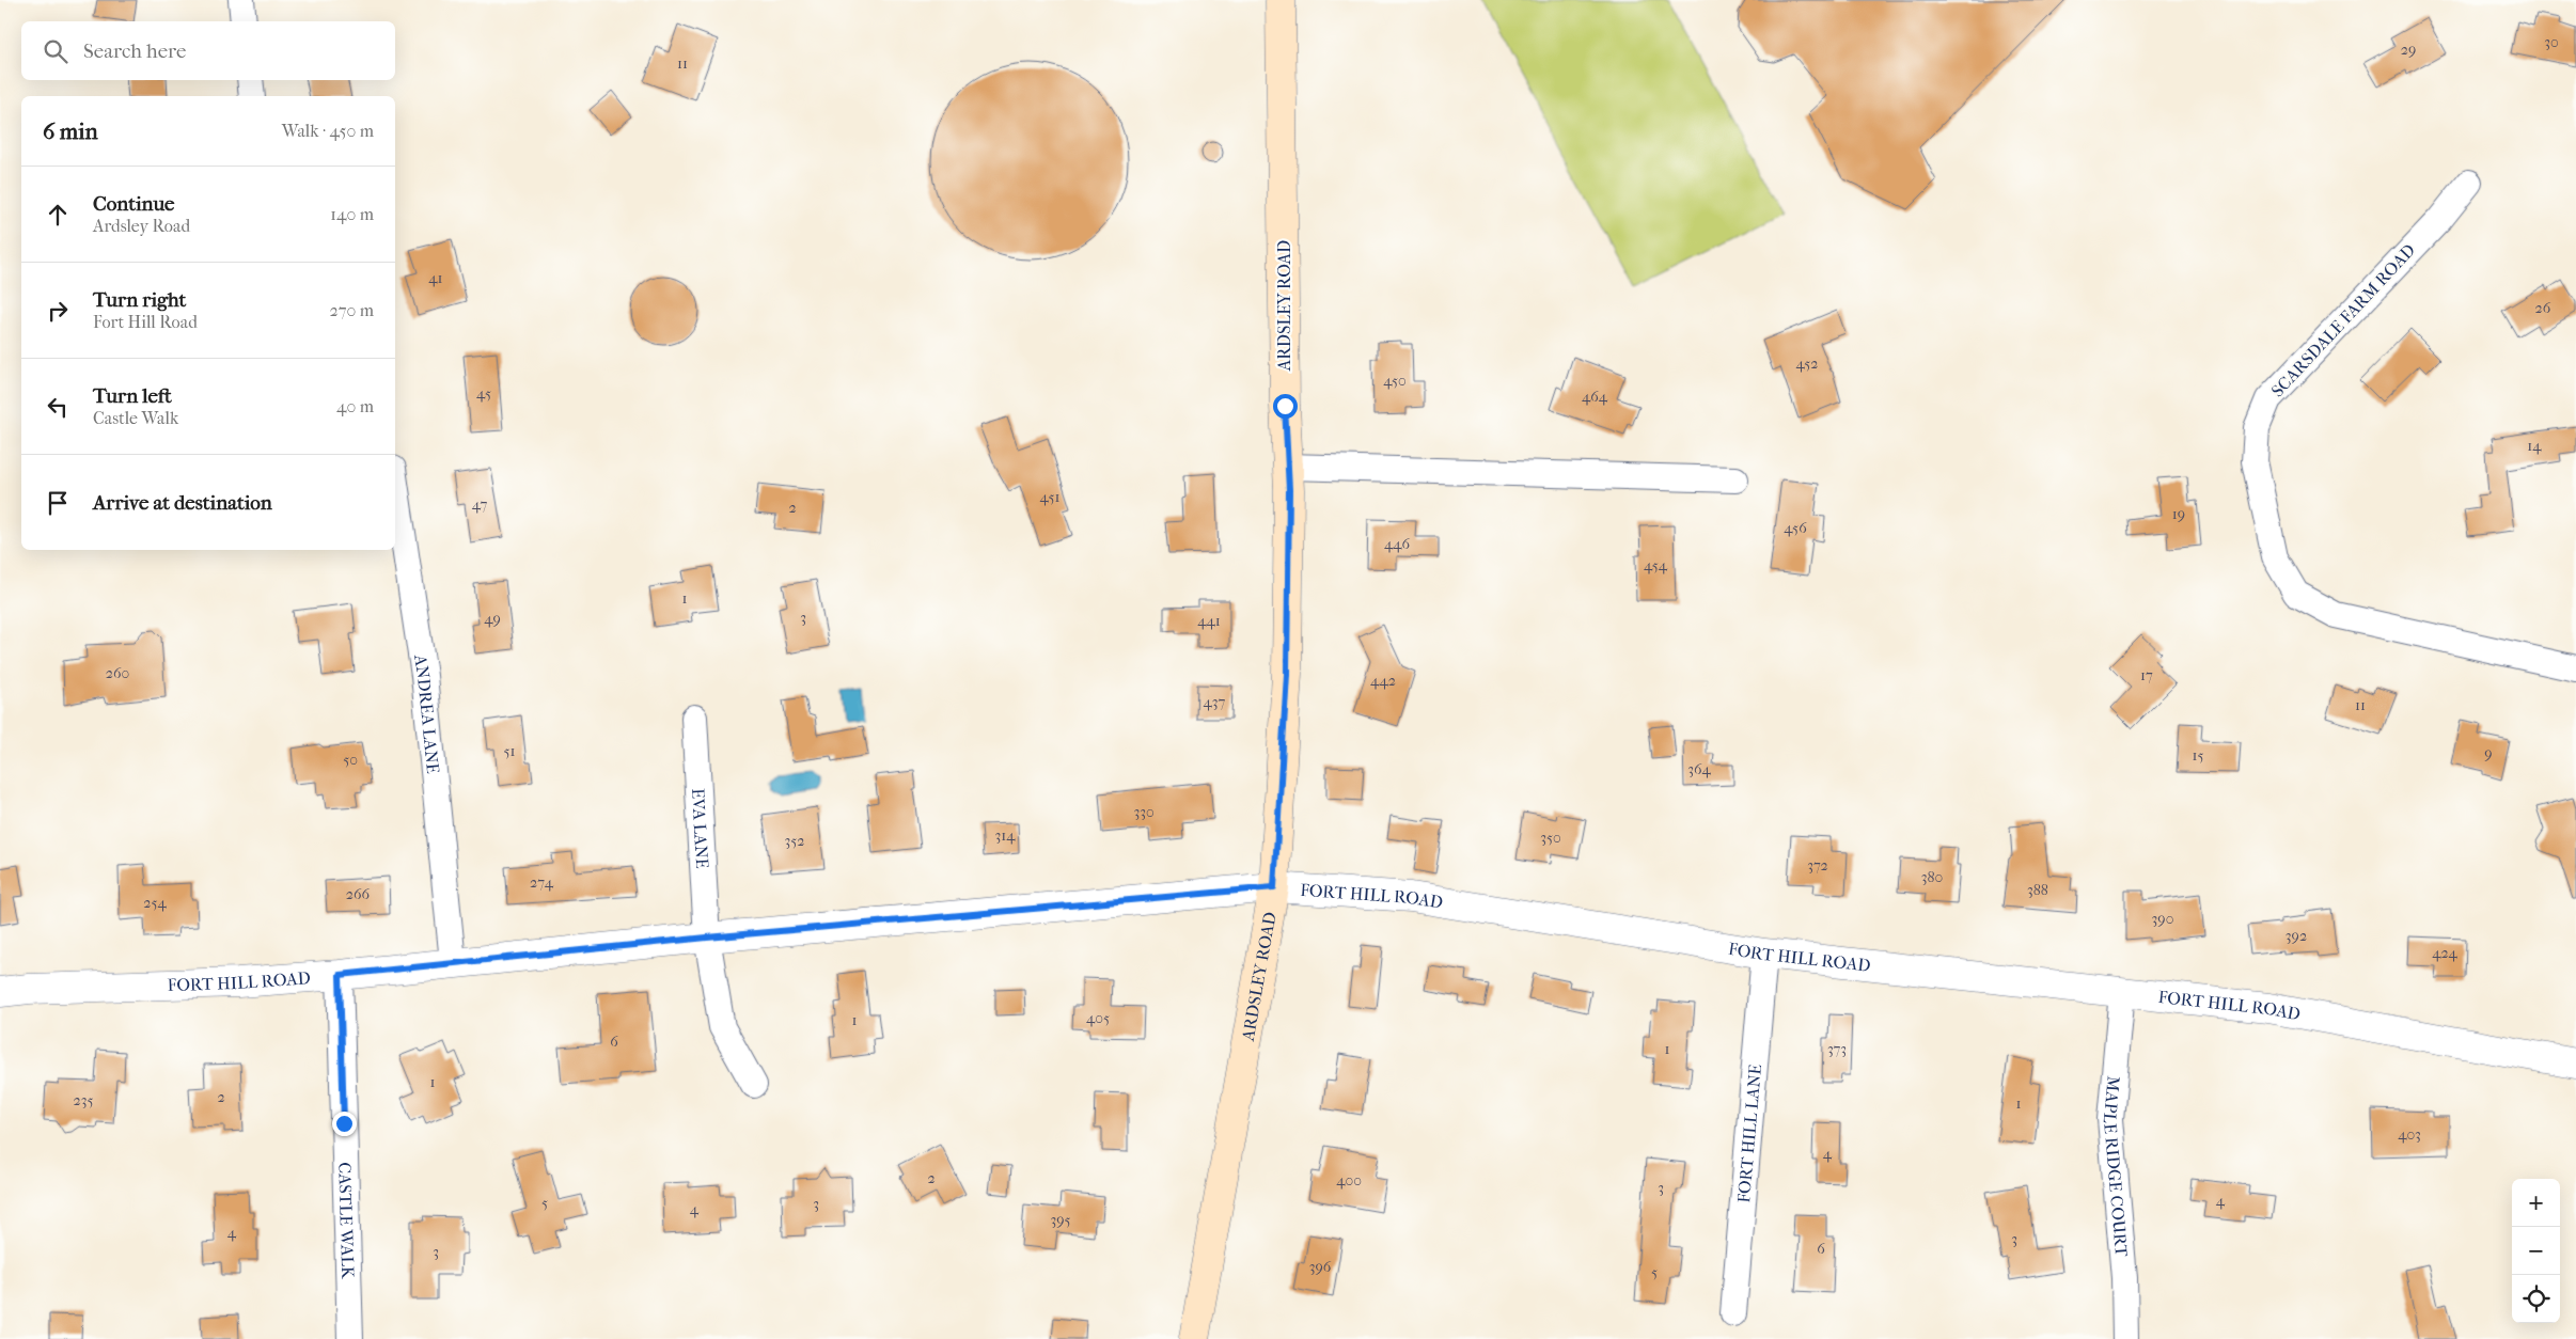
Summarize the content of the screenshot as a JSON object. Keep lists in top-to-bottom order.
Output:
{
  "streets": {
    "main road": ["ARDSLEY ROAD"],
    "street": [
      "SCARSDALE FARM ROAD",
      "ANDREA LANE",
      "EVA LANE",
      "FORT HILL ROAD",
      "FORT HILL LANE",
      "MAPLE RIDGE COURT",
      "CASTLE WALK"
    ]
  },
  "crossings": [
    ["ARDSLEY ROAD", "FORT HILL ROAD"],
    ["ANDREA LANE", "FORT HILL ROAD"],
    ["EVA LANE", "FORT HILL ROAD"],
    ["FORT HILL ROAD", "FORT HILL LANE"],
    ["FORT HILL ROAD", "MAPLE RIDGE COURT"],
    ["FORT HILL ROAD", "CASTLE WALK"]
  ],
  "house_numbers": [
    "30",
    "29",
    "11",
    "41",
    "26",
    "452",
    "450",
    "45",
    "464",
    "14",
    "451",
    "47",
    "2",
    "19",
    "456",
    "446",
    "454",
    "1",
    "3",
    "49",
    "441",
    "260",
    "17",
    "442",
    "437",
    "11",
    "51",
    "9",
    "15",
    "50",
    "364",
    "330",
    "314",
    "350",
    "352",
    "372",
    "380",
    "274",
    "388",
    "266",
    "254",
    "390",
    "392",
    "424",
    "405",
    "1",
    "6",
    "1",
    "373",
    "1",
    "2",
    "235",
    "1",
    "403",
    "4",
    "2",
    "400",
    "3",
    "4",
    "5",
    "3",
    "4",
    "395",
    "4",
    "3",
    "6",
    "3",
    "396",
    "5"
  ],
  "page": {
    "search": "Search here",
    "heading": ["6 min", "Walk · 450 m"],
    "list": [
      ["Continue", "Ardsley Road", "140 m"],
      ["Turn right", "Fort Hill Road", "270 m"],
      ["Turn left", "Castle Walk", "40 m"],
      "Arrive at destination"
    ],
    "map_buttons": ["+", "−"]
  }
}
